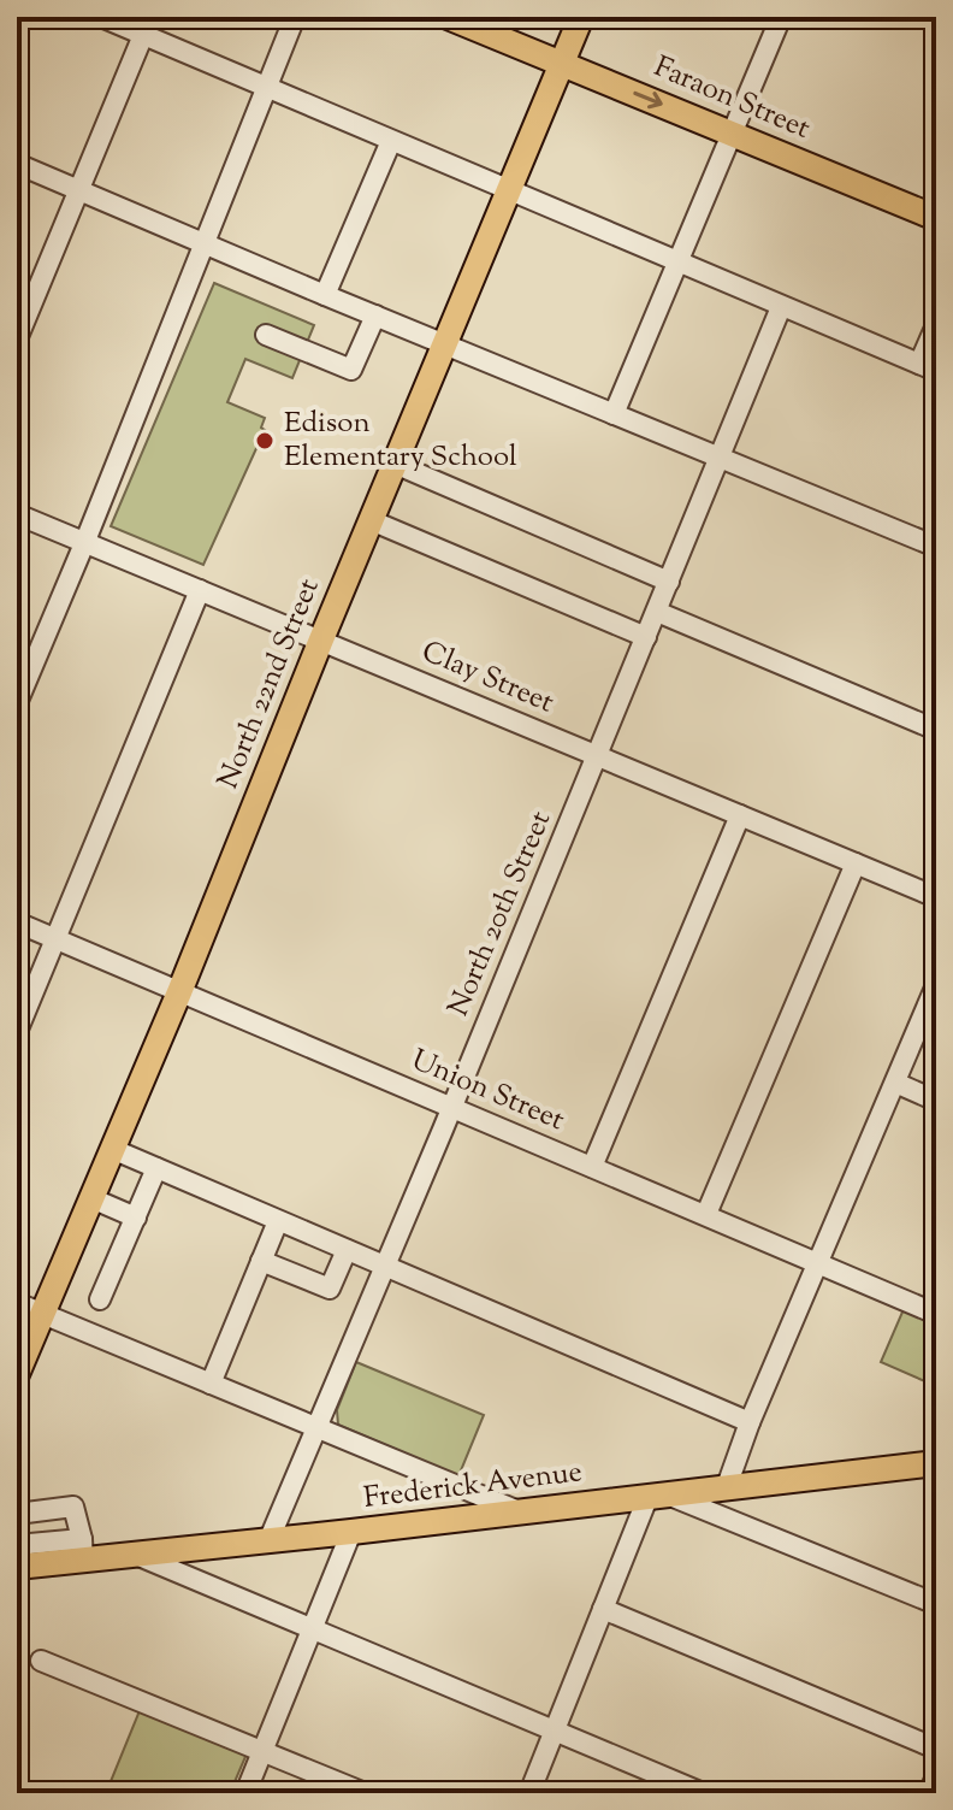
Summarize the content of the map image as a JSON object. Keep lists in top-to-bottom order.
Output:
{
  "streets": {
    "main road": ["Faraon Street", "North 22nd Street", "Frederick Avenue"],
    "street": ["Clay Street", "North 20th Street", "Union Street"]
  },
  "crossings": [
    ["Faraon Street", "North 22nd Street"],
    ["Clay Street", "North 22nd Street"],
    ["Clay Street", "North 20th Street"],
    ["North 22nd Street", "Union Street"],
    ["North 20th Street", "Union Street"],
    ["North 20th Street", "Frederick Avenue"]
  ],
  "places": ["Edison Elementary School"]
}
